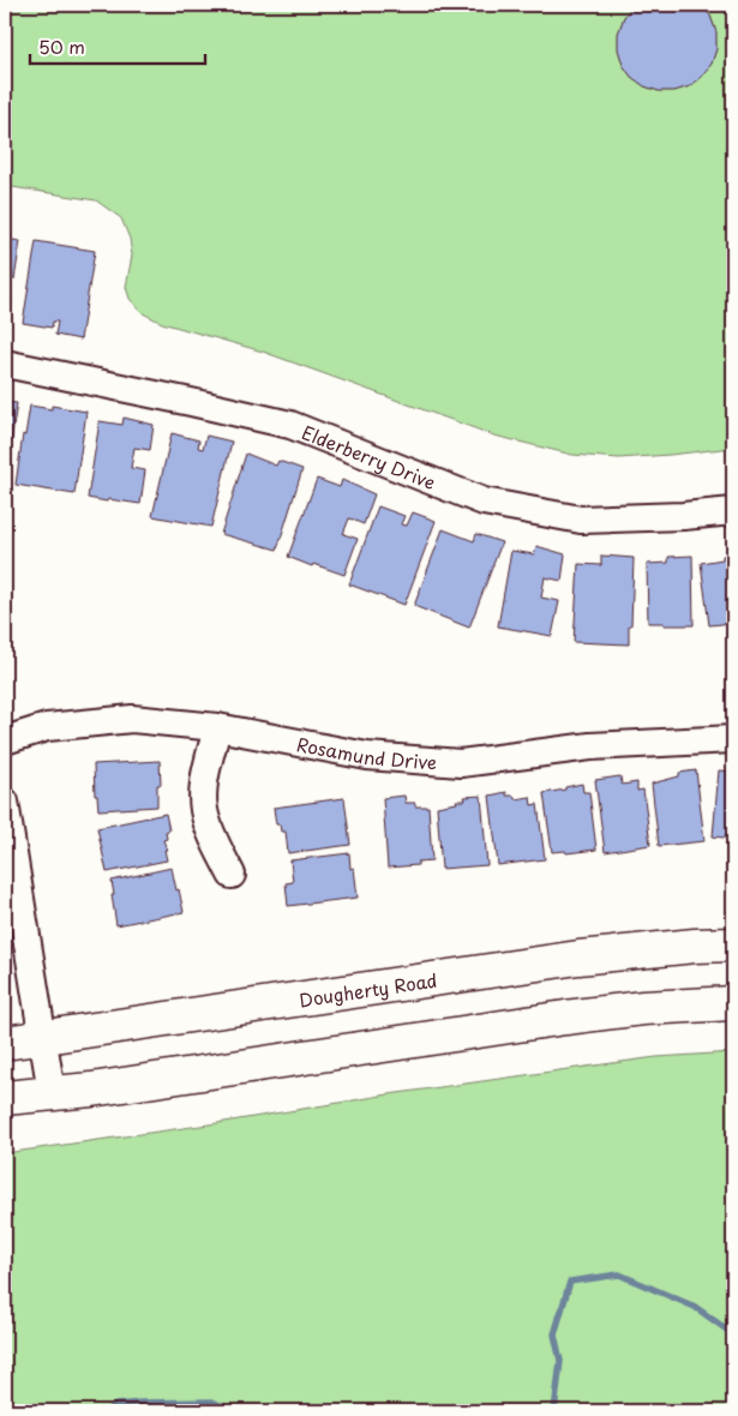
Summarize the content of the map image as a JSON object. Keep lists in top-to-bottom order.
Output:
{
  "streets": {
    "main road": ["Dougherty Road"],
    "street": ["Elderberry Drive", "Rosamund Drive"]
  },
  "scale_bar": "50 m"
}
